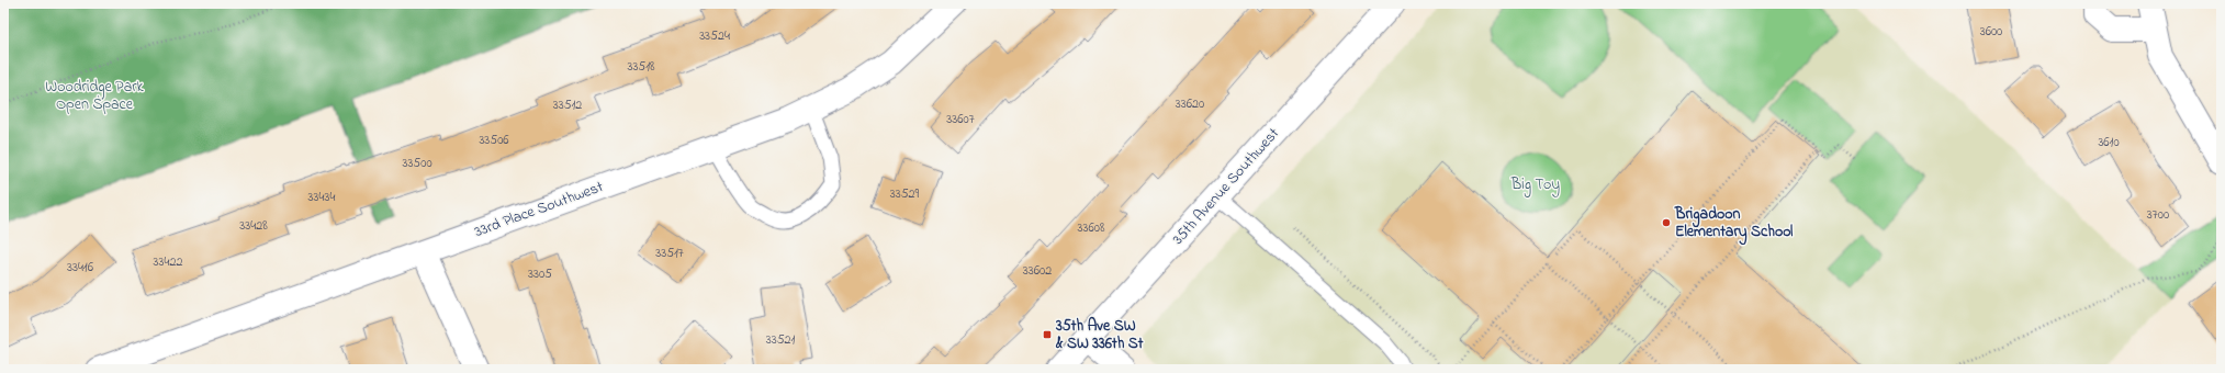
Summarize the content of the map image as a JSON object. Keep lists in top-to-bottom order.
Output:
{
  "streets": {
    "street": ["35th Avenue Southwest", "33rd Place Southwest"]
  },
  "parks": ["Woodridge Park Open Space", "Big Toy"],
  "places": {
    "other": ["Brigadoon Elementary School"],
    "transit": ["35th Ave SW & SW 336th St"]
  },
  "house_numbers": [
    "3600",
    "33524",
    "33518",
    "33620",
    "33512",
    "33607",
    "33506",
    "3610",
    "33500",
    "33529",
    "33434",
    "3700",
    "33428",
    "33608",
    "33517",
    "33422",
    "33416",
    "33602",
    "3305",
    "33521"
  ]
}
